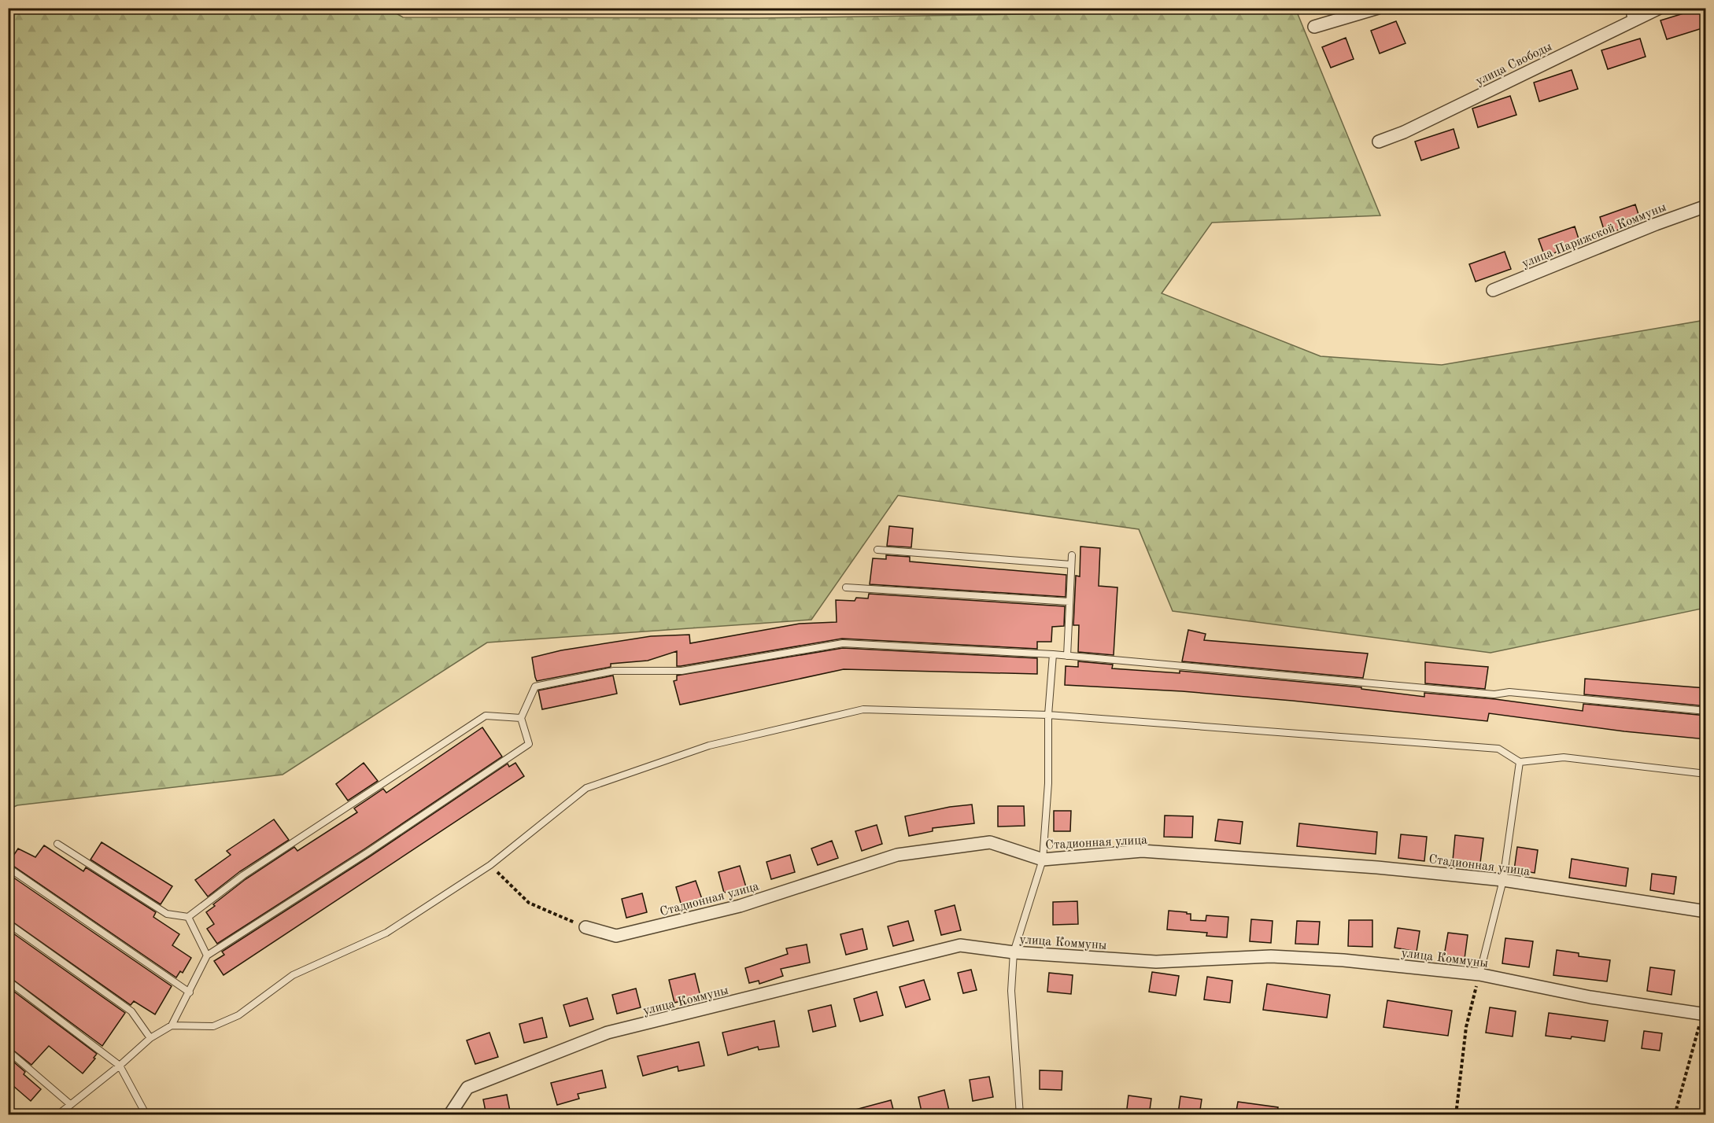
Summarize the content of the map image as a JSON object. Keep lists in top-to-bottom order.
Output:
{
  "streets": {
    "street": [
      "улица Свободы",
      "улица Парижской Коммуны",
      "Стадионная улица",
      "улица Коммуны"
    ]
  }
}
